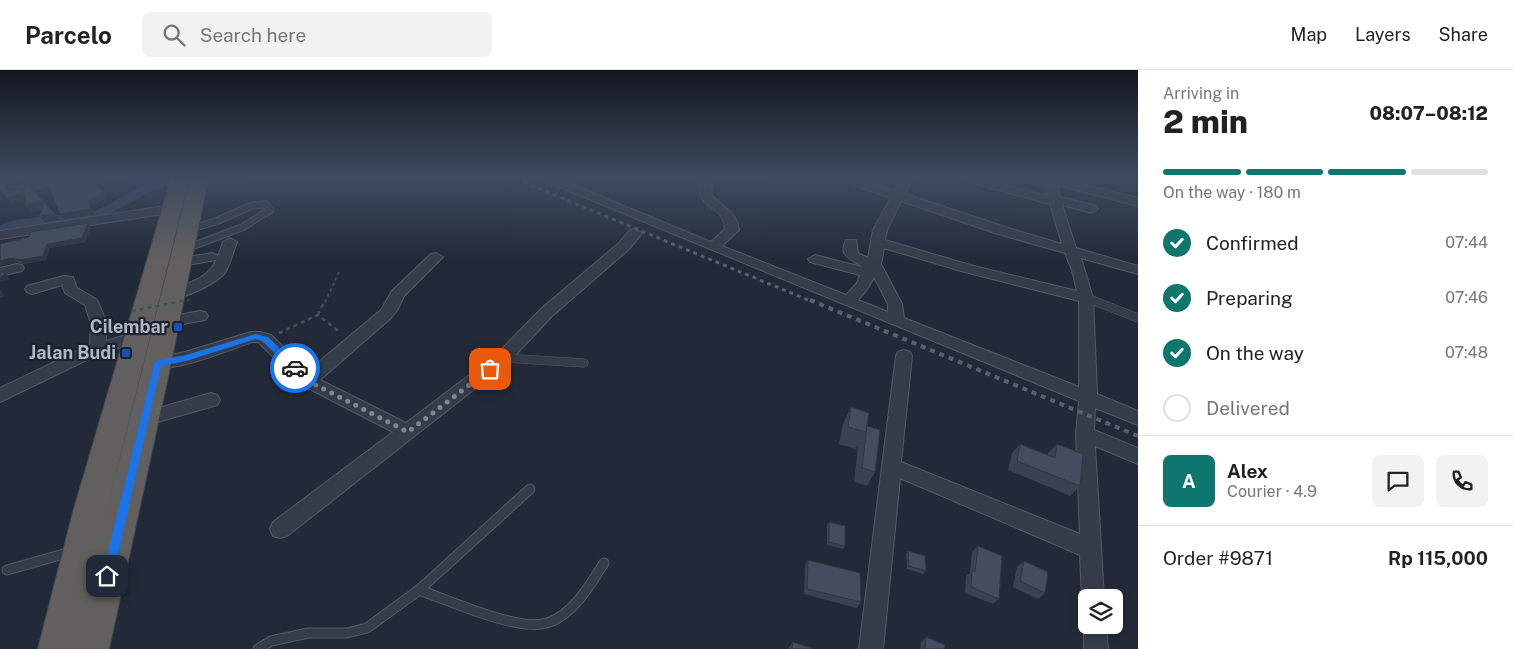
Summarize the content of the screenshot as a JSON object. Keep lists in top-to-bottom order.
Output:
{
  "places": {
    "transit": ["Cilembar", "Jalan Budi"]
  },
  "page": {
    "header": "Parcelo",
    "search": "Search here",
    "nav": ["Map", "Layers", "Share"],
    "heading": ["2 min", "Arriving in", "08:07–08:12"],
    "panel": [
      "Alex",
      "Courier · 4.9",
      "Order #9871",
      "Rp 115,000"
    ],
    "bar": "On the way · 180 m",
    "list": [
      ["Confirmed", "07:44"],
      ["Preparing", "07:46"],
      ["On the way", "07:48"],
      "Delivered"
    ],
    "round": "A"
  }
}
